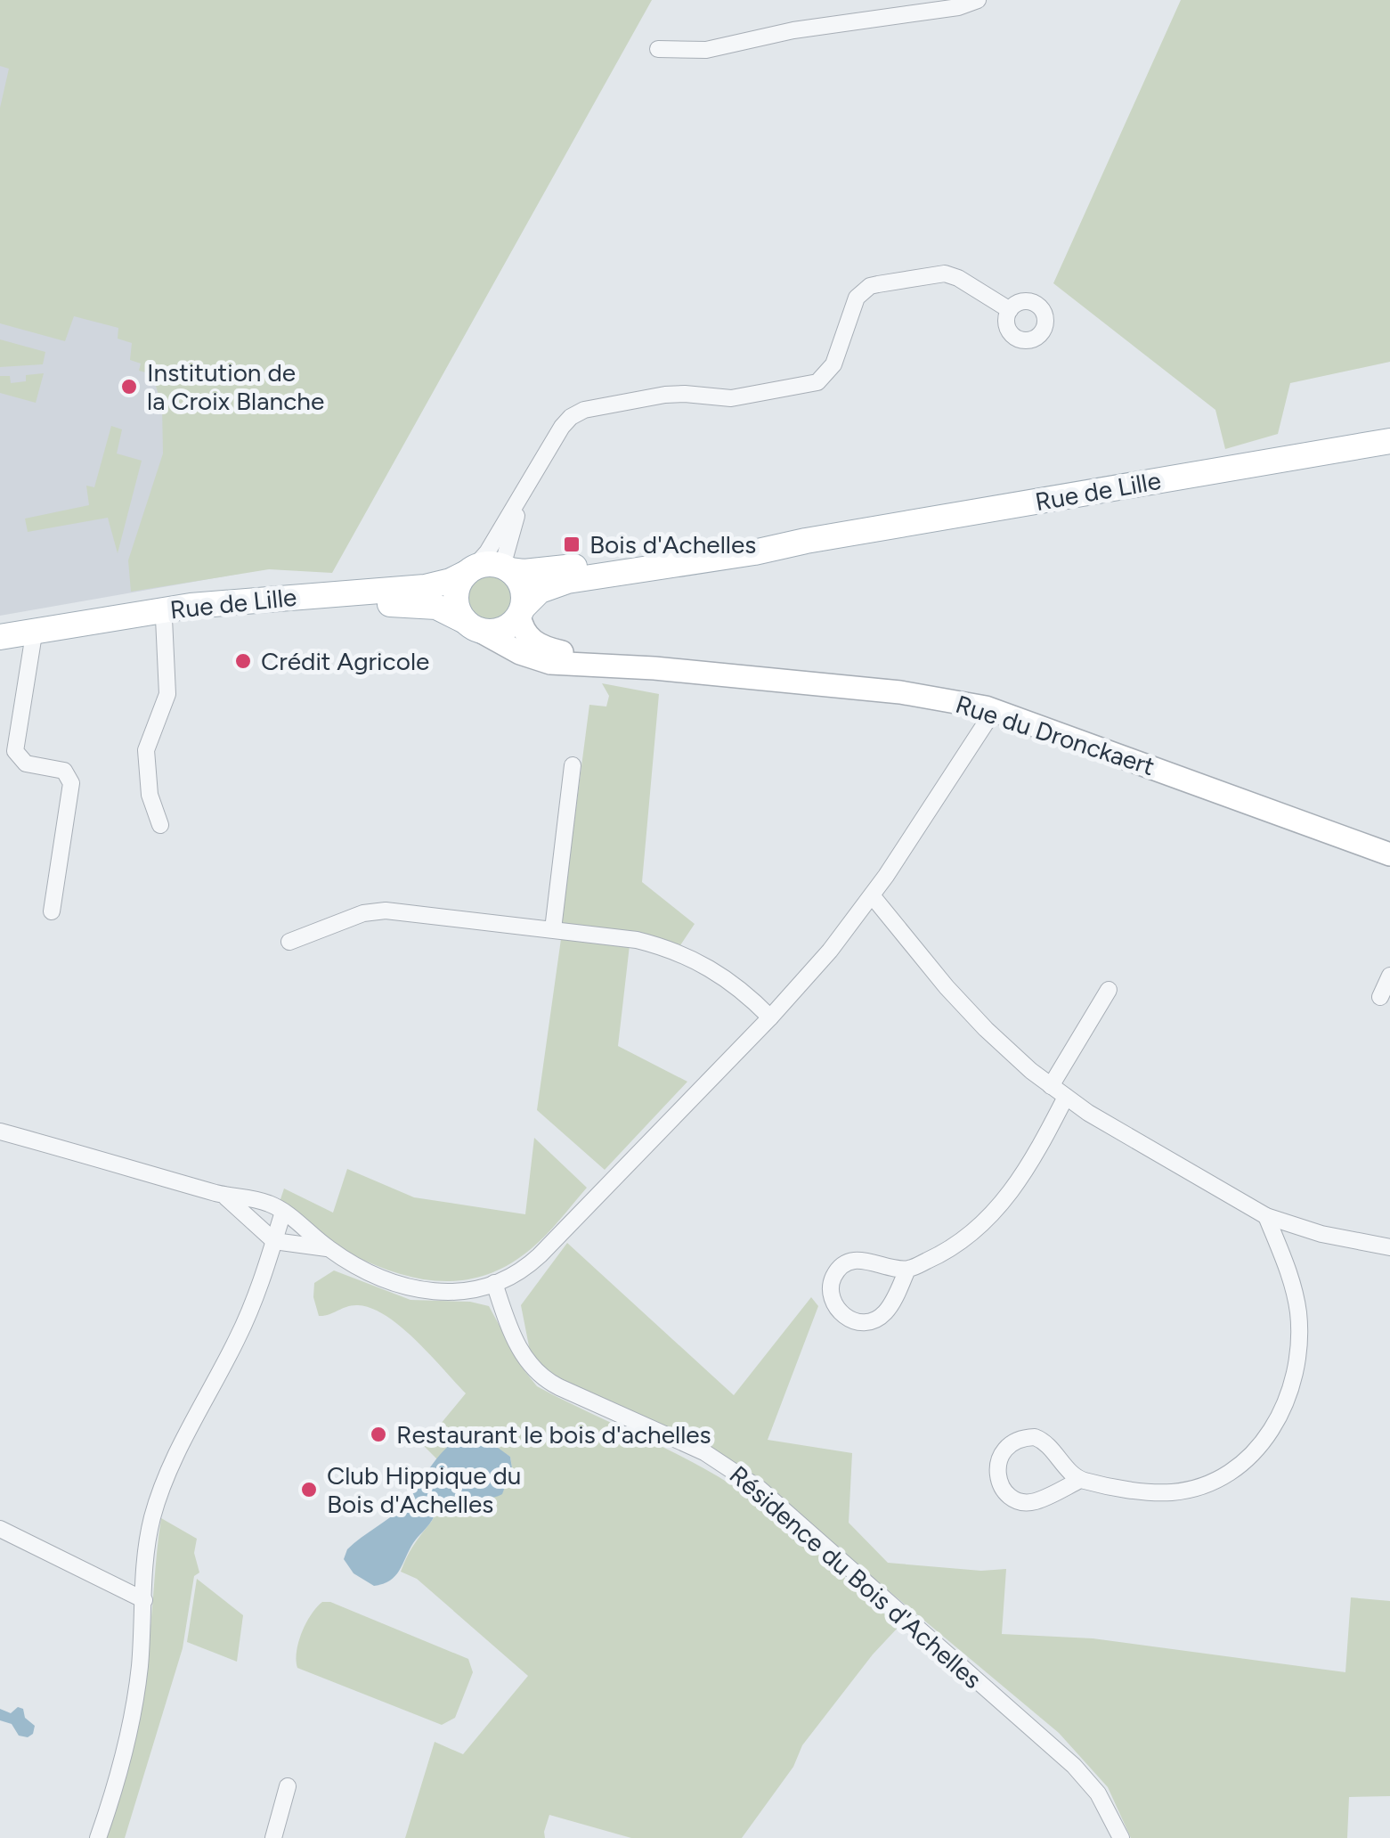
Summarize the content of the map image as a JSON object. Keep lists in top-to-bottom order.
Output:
{
  "streets": {
    "main road": ["Rue de Lille", "Rue du Dronckaert"],
    "street": ["Résidence du Bois d'Achelles"]
  },
  "crossings": [
    ["Rue de Lille", "Rue du Dronckaert"]
  ],
  "places": {
    "other": [
      "Institution de la Croix Blanche",
      "Crédit Agricole",
      "Restaurant le bois d'achelles",
      "Club Hippique du Bois d'Achelles"
    ],
    "transit": ["Bois d'Achelles"]
  }
}
